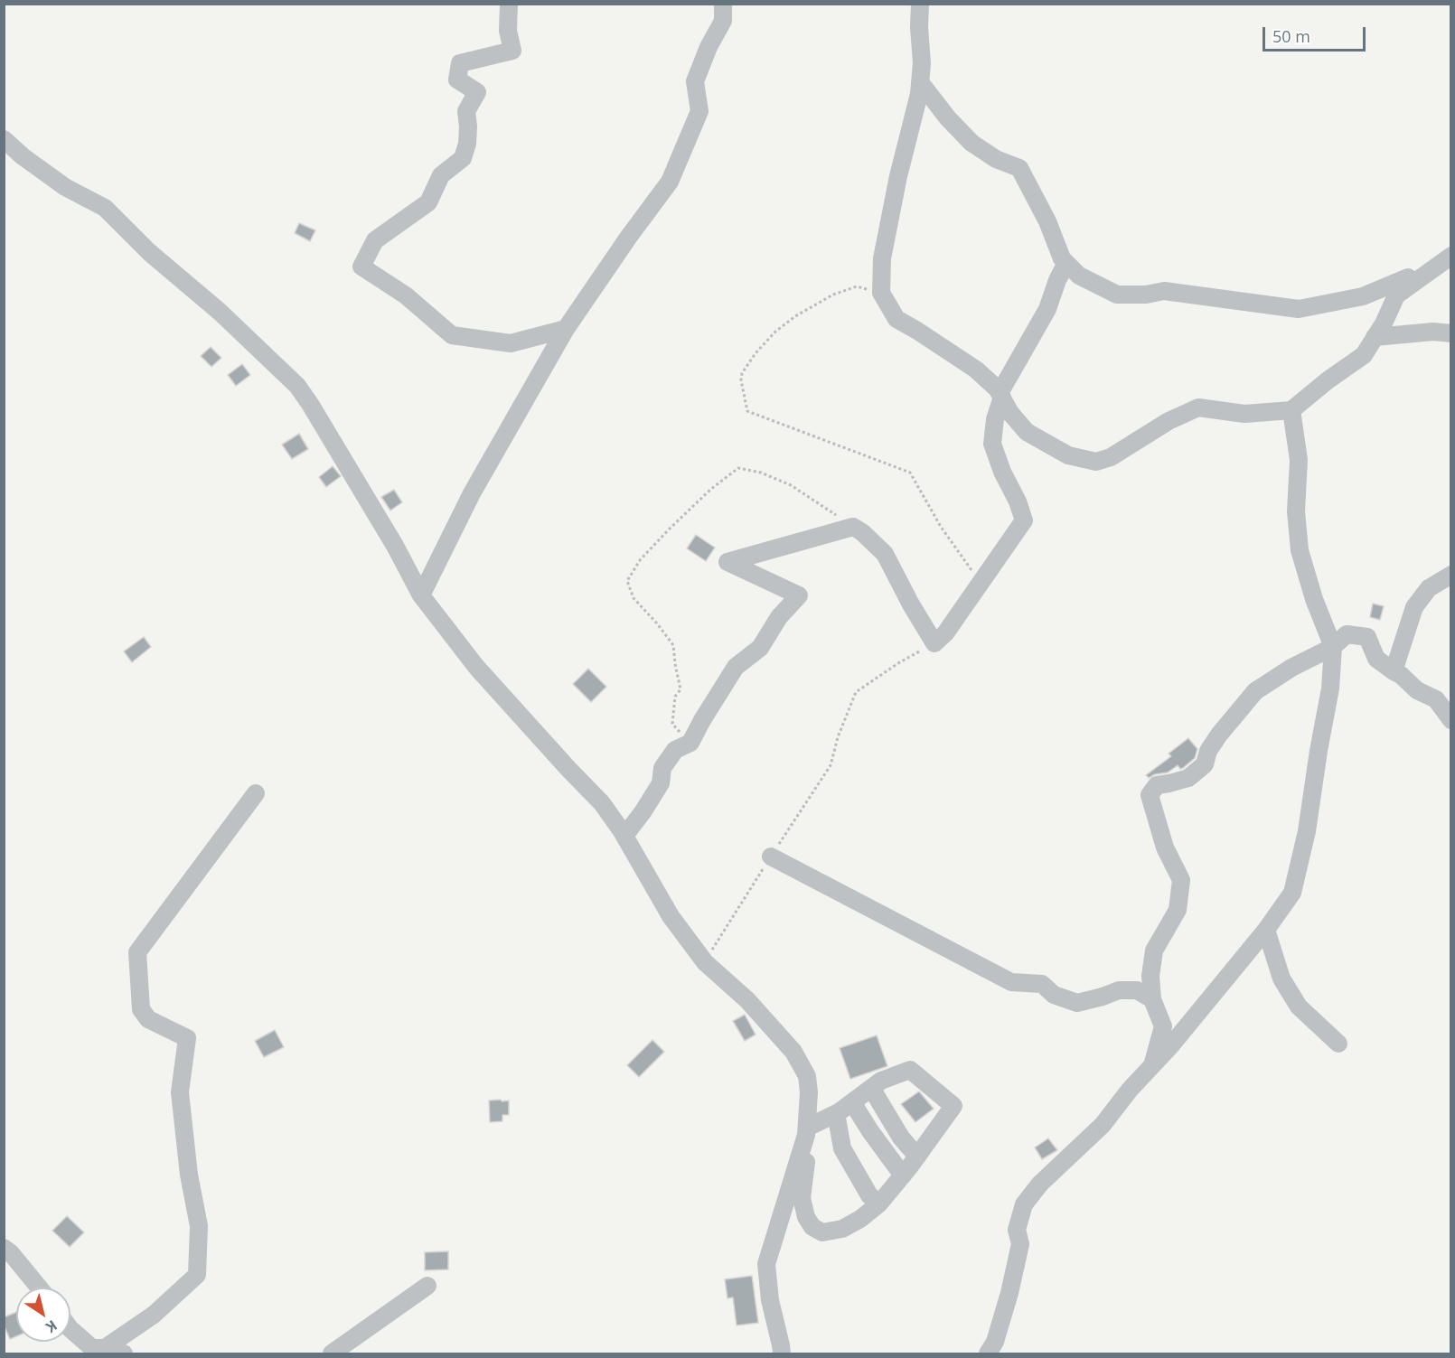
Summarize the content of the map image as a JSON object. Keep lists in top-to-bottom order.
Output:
{
  "scale_bar": "50 m",
  "north": "bottom right"
}
